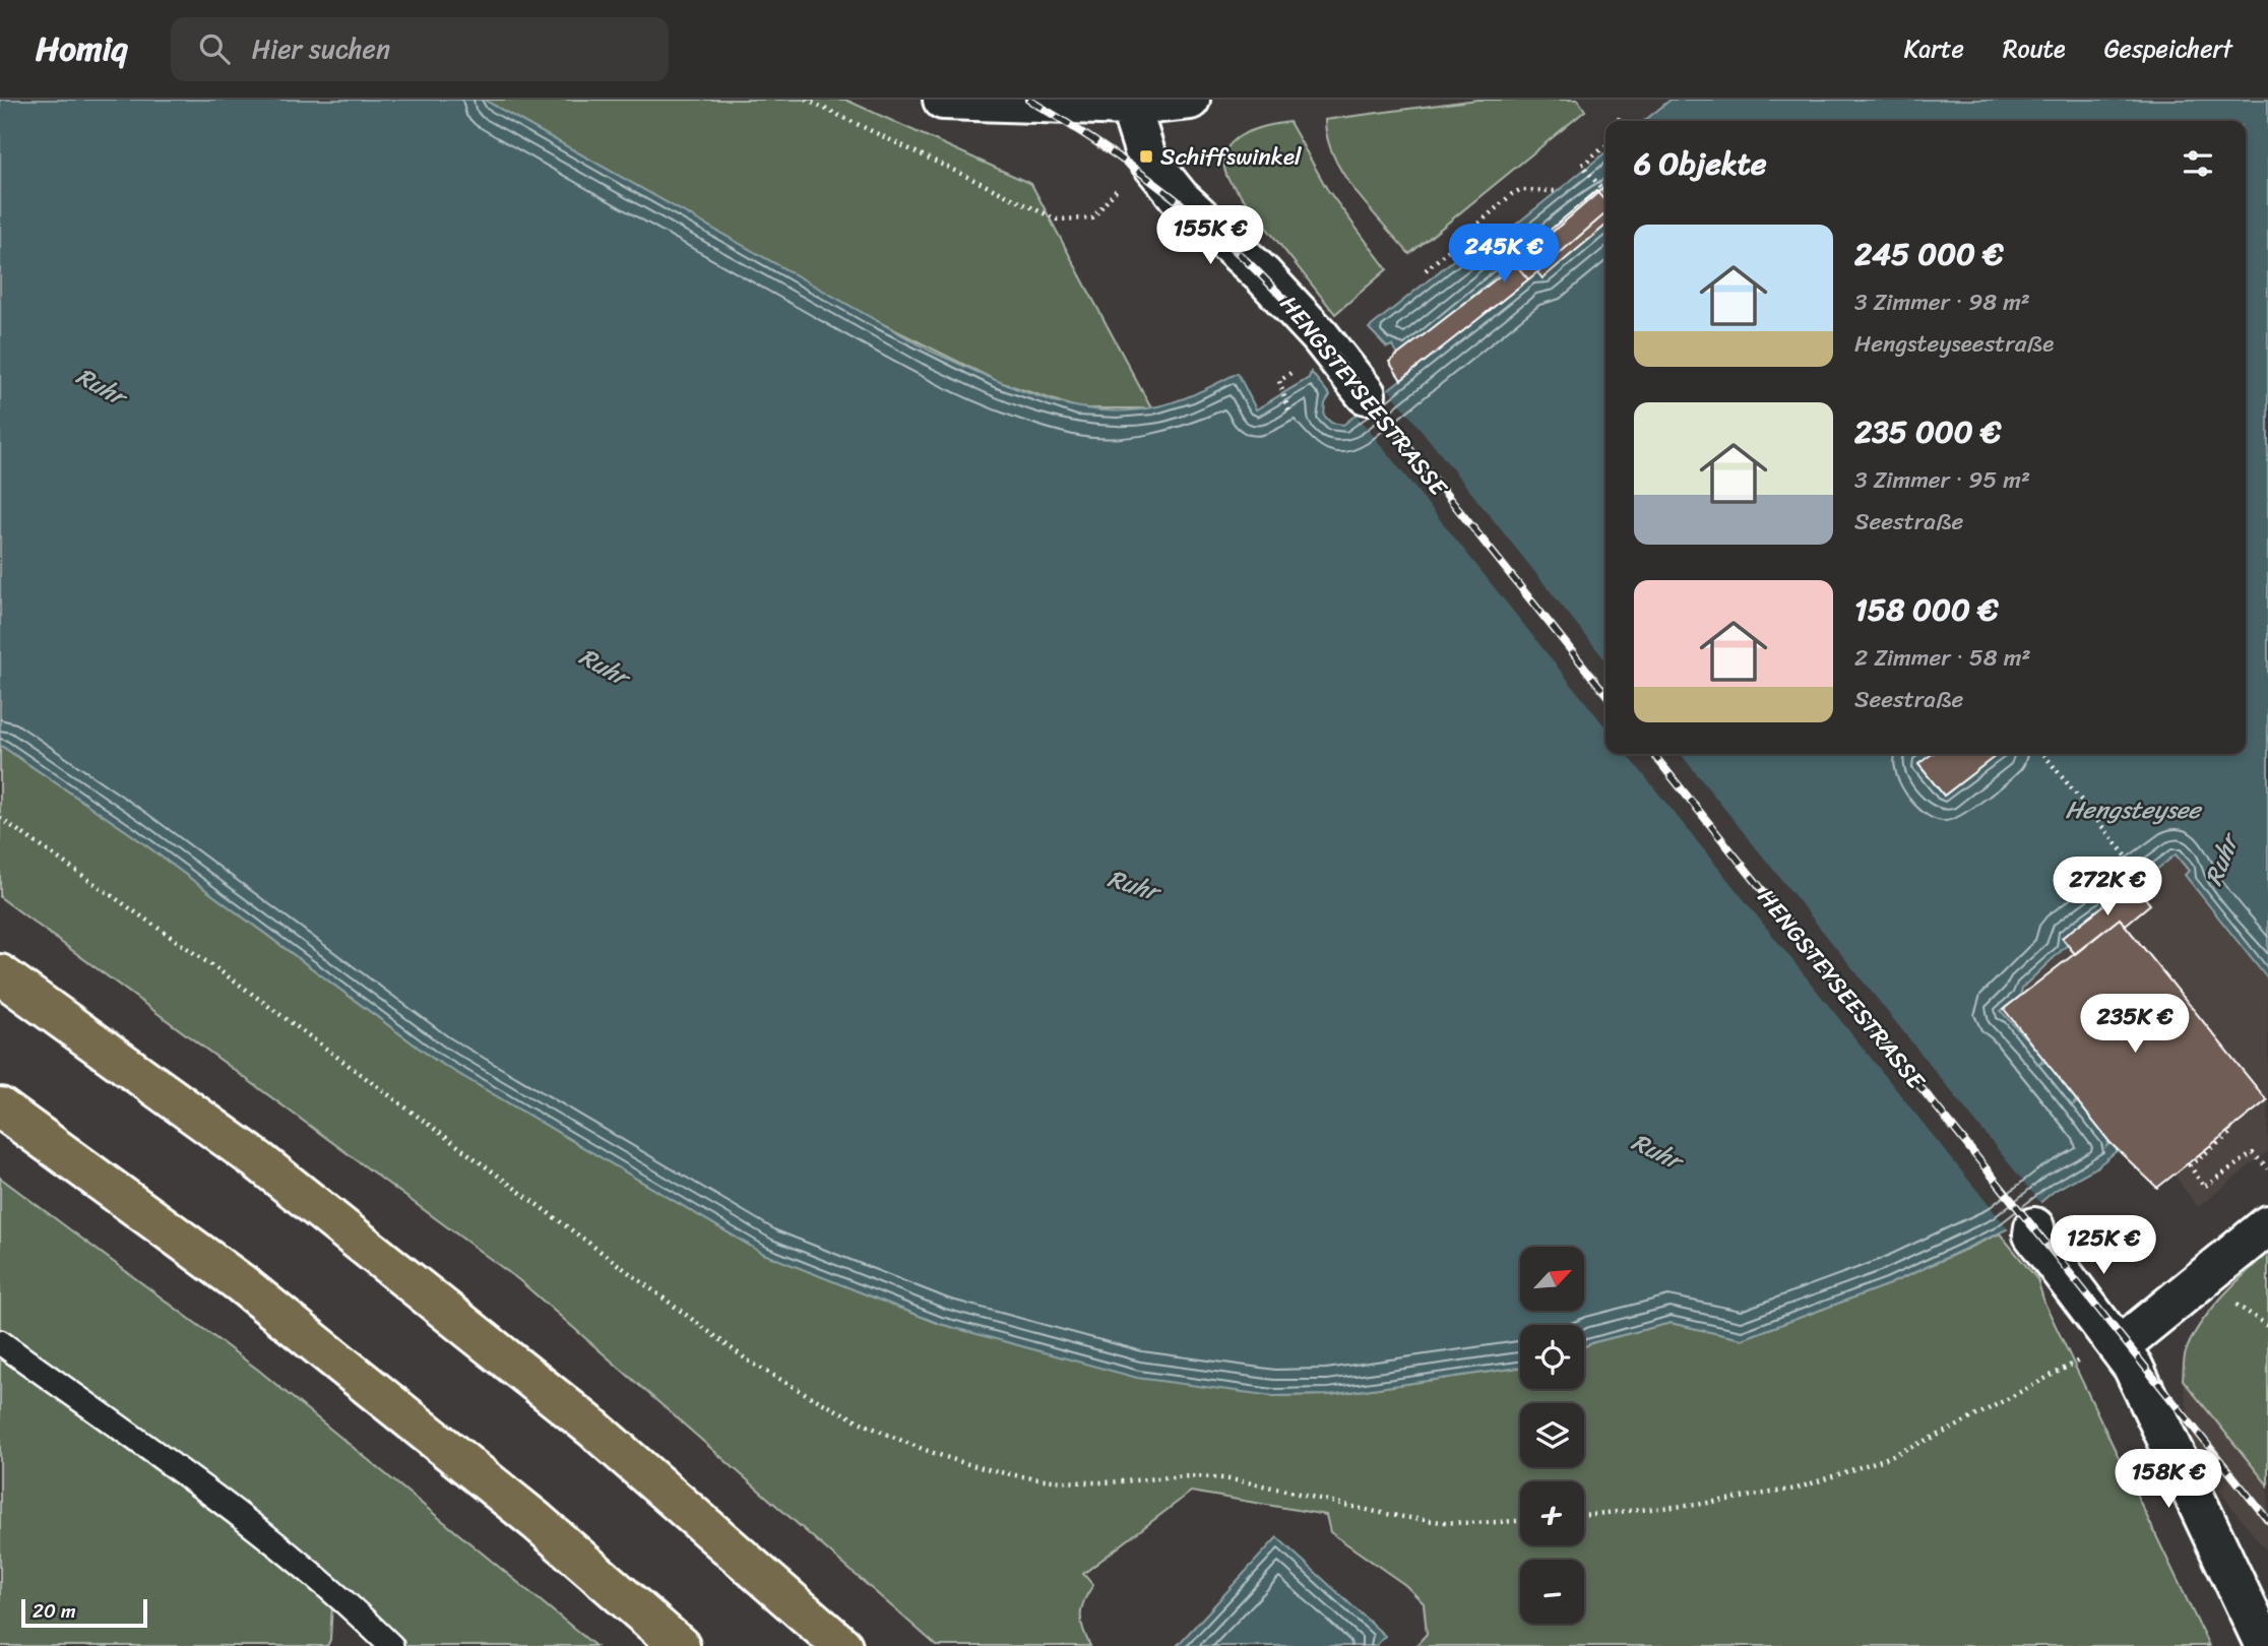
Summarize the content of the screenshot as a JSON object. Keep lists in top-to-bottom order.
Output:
{
  "streets": {
    "street": ["HENGSTEYSEESTRASSE"]
  },
  "water": ["Ruhr", "Hengsteysee"],
  "places": {
    "transit": ["Schiffswinkel"]
  },
  "scale_bar": "20 m",
  "north": "top right",
  "page": {
    "header": "Homiq",
    "search": "Hier suchen",
    "nav": ["Karte", "Route", "Gespeichert"],
    "heading": "6 Objekte",
    "price": [
      "155K €",
      "245K €",
      "272K €",
      "235K €",
      "125K €",
      "158K €"
    ],
    "list": [
      {
        "name": "245 000 €",
        "note": "3 Zimmer · 98 m² · Hengsteyseestraße"
      },
      {
        "name": "235 000 €",
        "note": "3 Zimmer · 95 m² · Seestraße"
      },
      {
        "name": "158 000 €",
        "note": "2 Zimmer · 58 m² · Seestraße"
      }
    ],
    "map_buttons": ["+", "−"],
    "scale": "20 m"
  }
}
